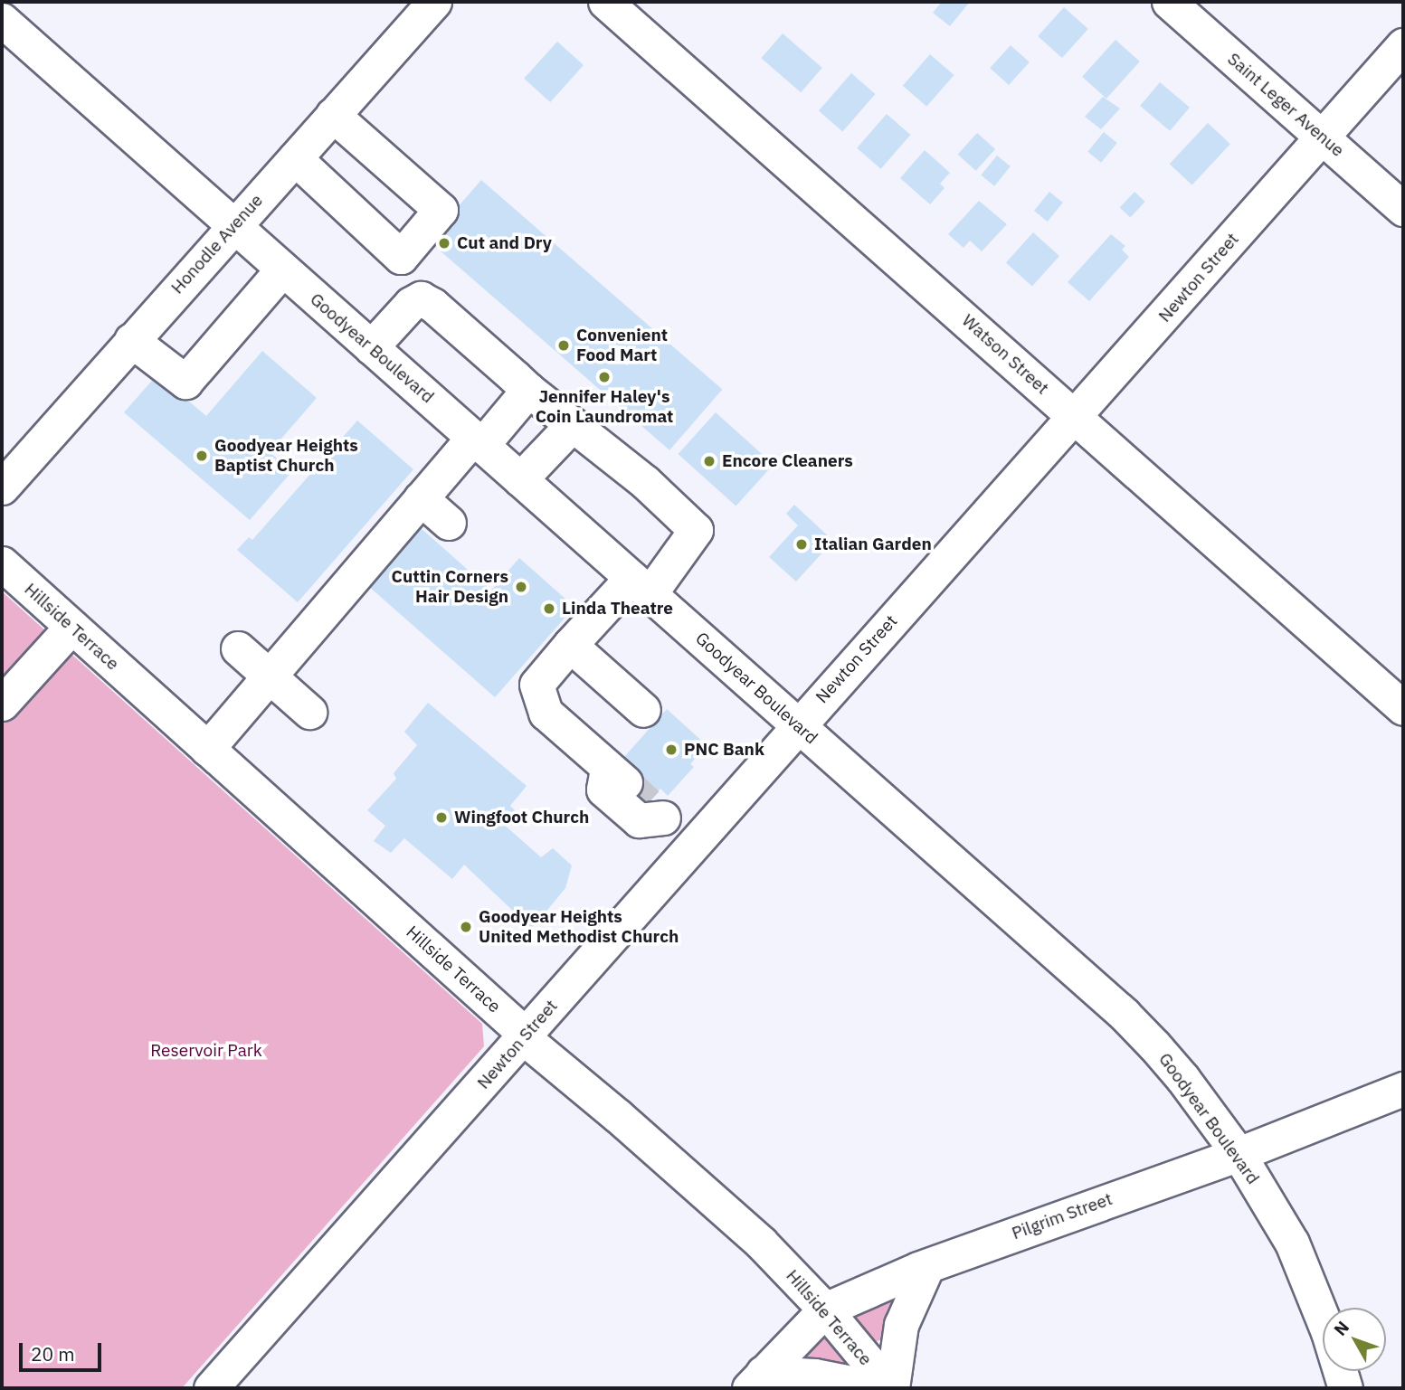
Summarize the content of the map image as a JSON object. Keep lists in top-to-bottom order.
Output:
{
  "streets": {
    "street": [
      "Saint Leger Avenue",
      "Honodle Avenue",
      "Newton Street",
      "Goodyear Boulevard",
      "Watson Street",
      "Hillside Terrace",
      "Pilgrim Street"
    ]
  },
  "crossings": [
    ["Saint Leger Avenue", "Newton Street"],
    ["Honodle Avenue", "Goodyear Boulevard"],
    ["Newton Street", "Goodyear Boulevard"],
    ["Newton Street", "Watson Street"],
    ["Newton Street", "Hillside Terrace"],
    ["Goodyear Boulevard", "Pilgrim Street"],
    ["Hillside Terrace", "Pilgrim Street"]
  ],
  "parks": ["Reservoir Park"],
  "places": [
    "Cut and Dry",
    "Convenient Food Mart",
    "Jennifer Haley's Coin Laundromat",
    "Goodyear Heights Baptist Church",
    "Encore Cleaners",
    "Italian Garden",
    "Cuttin Corners Hair Design",
    "Linda Theatre",
    "PNC Bank",
    "Wingfoot Church",
    "Goodyear Heights United Methodist Church"
  ],
  "scale_bar": "20 m",
  "north": "top left"
}
